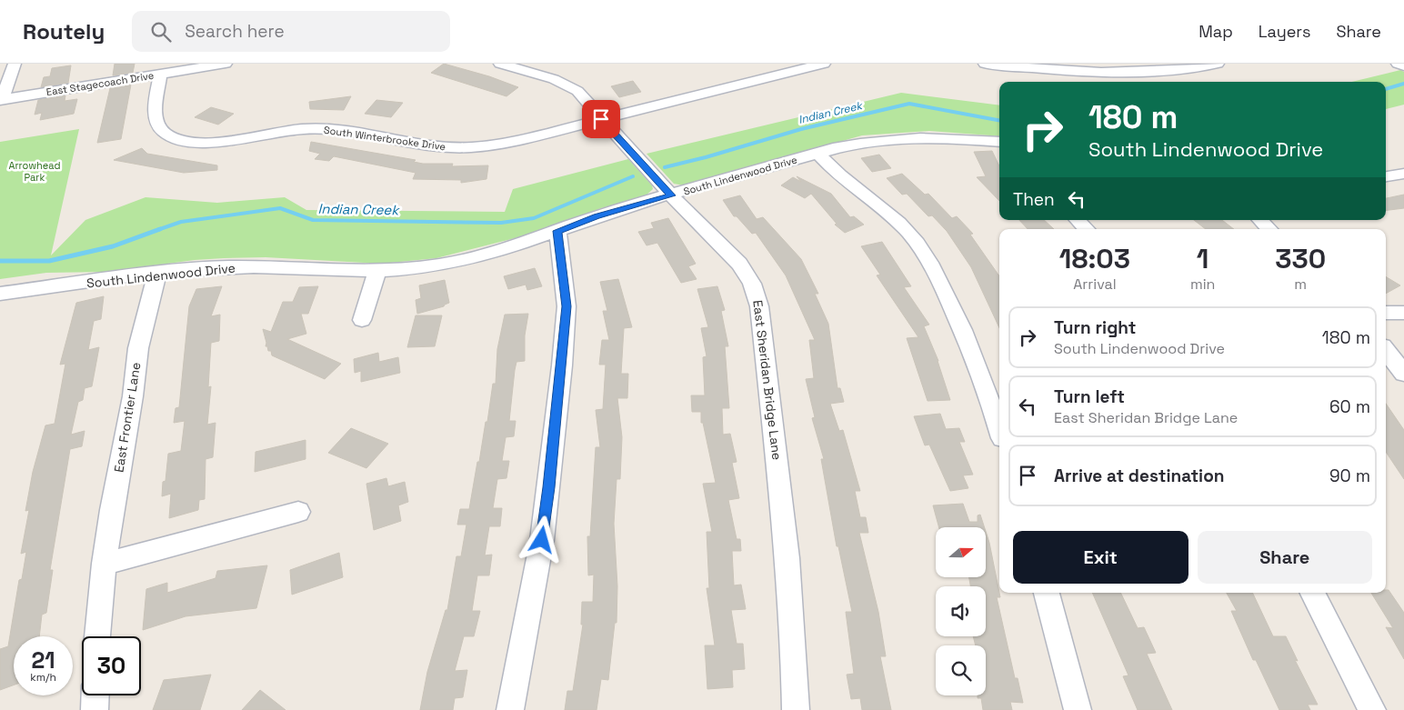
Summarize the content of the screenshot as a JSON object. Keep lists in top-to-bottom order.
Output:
{
  "streets": {
    "street": [
      "East Stagecoach Drive",
      "South Winterbrooke Drive",
      "South Lindenwood Drive",
      "East Sheridan Bridge Lane",
      "East Frontier Lane"
    ]
  },
  "crossings": [
    ["East Stagecoach Drive", "South Winterbrooke Drive"],
    ["South Winterbrooke Drive", "East Sheridan Bridge Lane"],
    ["South Lindenwood Drive", "East Sheridan Bridge Lane"],
    ["South Lindenwood Drive", "East Frontier Lane"]
  ],
  "water": ["Indian Creek"],
  "parks": ["Arrowhead Park"],
  "north": "right",
  "page": {
    "header": "Routely",
    "search": "Search here",
    "nav": ["Map", "Layers", "Share"],
    "turn": ["180 m", "South Lindenwood Drive"],
    "then": "Then",
    "eta": [
      "18:03",
      "Arrival",
      "1",
      "min",
      "330",
      "m"
    ],
    "list": [
      {
        "name": "Turn right",
        "note": "South Lindenwood Drive",
        "value": "180 m"
      },
      {
        "name": "Turn left",
        "note": "East Sheridan Bridge Lane",
        "value": "60 m"
      },
      {
        "name": "Arrive at destination",
        "value": "90 m"
      }
    ],
    "buttons": ["Exit", "Share"],
    "speed": "21 km/h",
    "limit": "30"
  }
}
